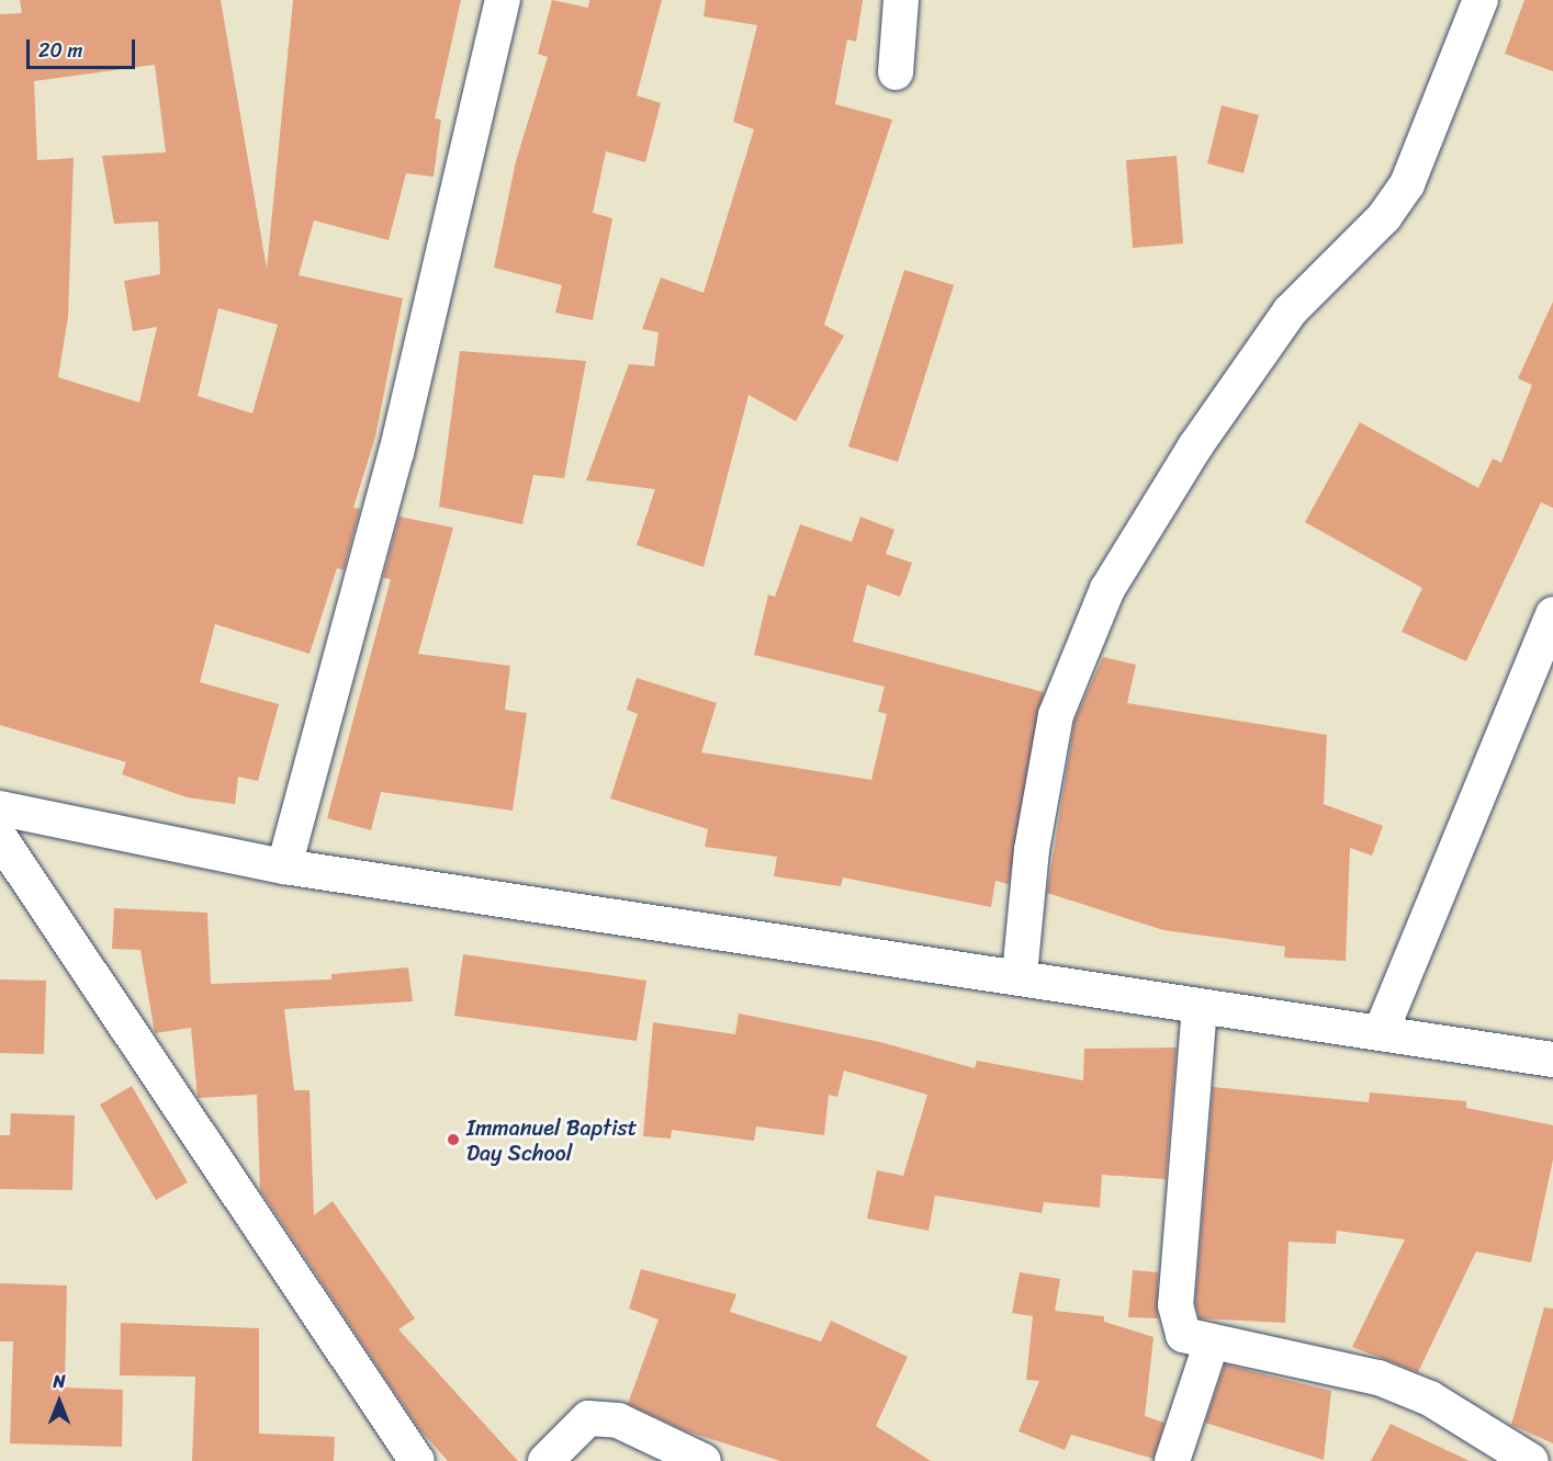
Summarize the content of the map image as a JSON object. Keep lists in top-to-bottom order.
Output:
{
  "places": ["Immanuel Baptist Day School"],
  "scale_bar": "20 m",
  "north": "top"
}
